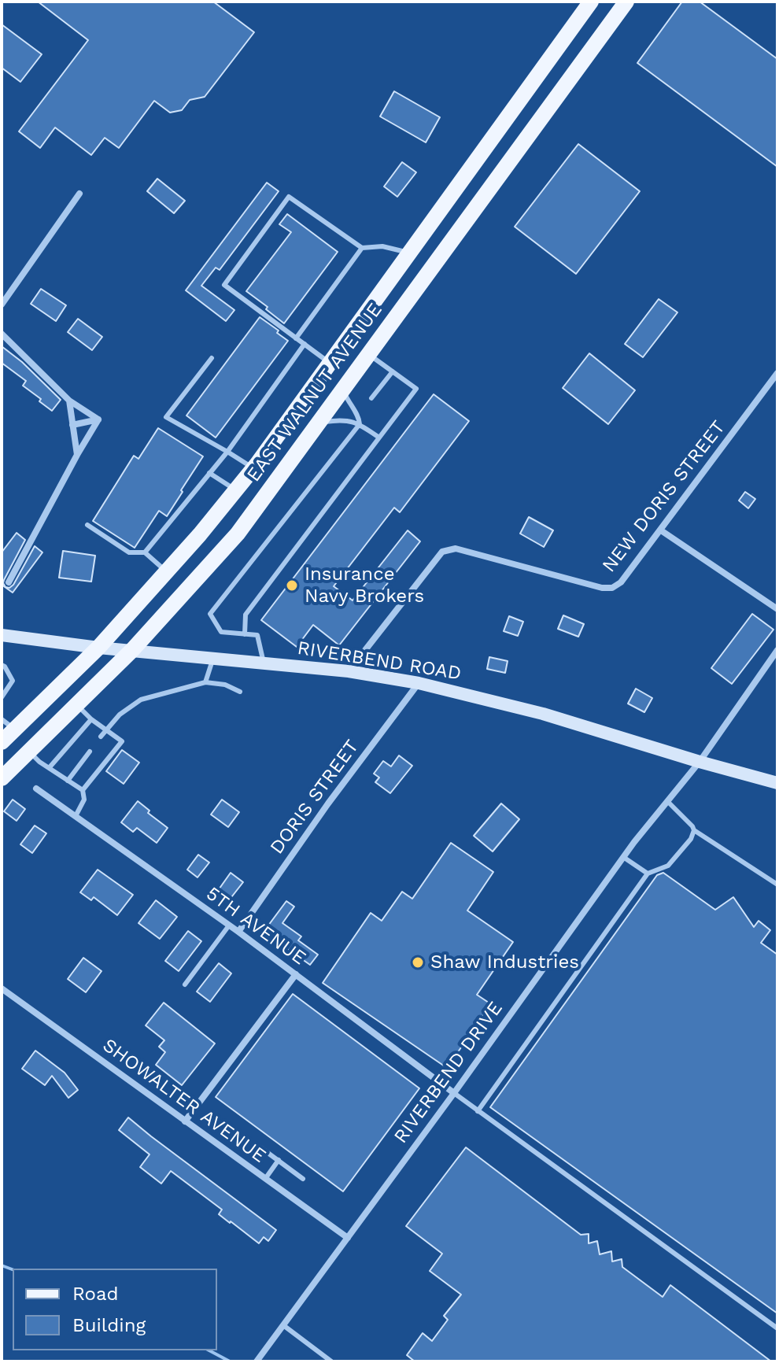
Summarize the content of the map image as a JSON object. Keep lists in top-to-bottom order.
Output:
{
  "streets": {
    "main road": ["EAST WALNUT AVENUE"],
    "street": [
      "NEW DORIS STREET",
      "RIVERBEND ROAD",
      "DORIS STREET",
      "5TH AVENUE",
      "RIVERBEND DRIVE",
      "SHOWALTER AVENUE"
    ]
  },
  "crossings": [
    ["EAST WALNUT AVENUE", "RIVERBEND ROAD"],
    ["NEW DORIS STREET", "RIVERBEND ROAD"],
    ["RIVERBEND ROAD", "DORIS STREET"],
    ["RIVERBEND ROAD", "RIVERBEND DRIVE"],
    ["DORIS STREET", "5TH AVENUE"],
    ["5TH AVENUE", "RIVERBEND DRIVE"],
    ["RIVERBEND DRIVE", "SHOWALTER AVENUE"]
  ],
  "places": ["Insurance Navy Brokers", "Shaw Industries"],
  "legend": ["Road", "Building"]
}
